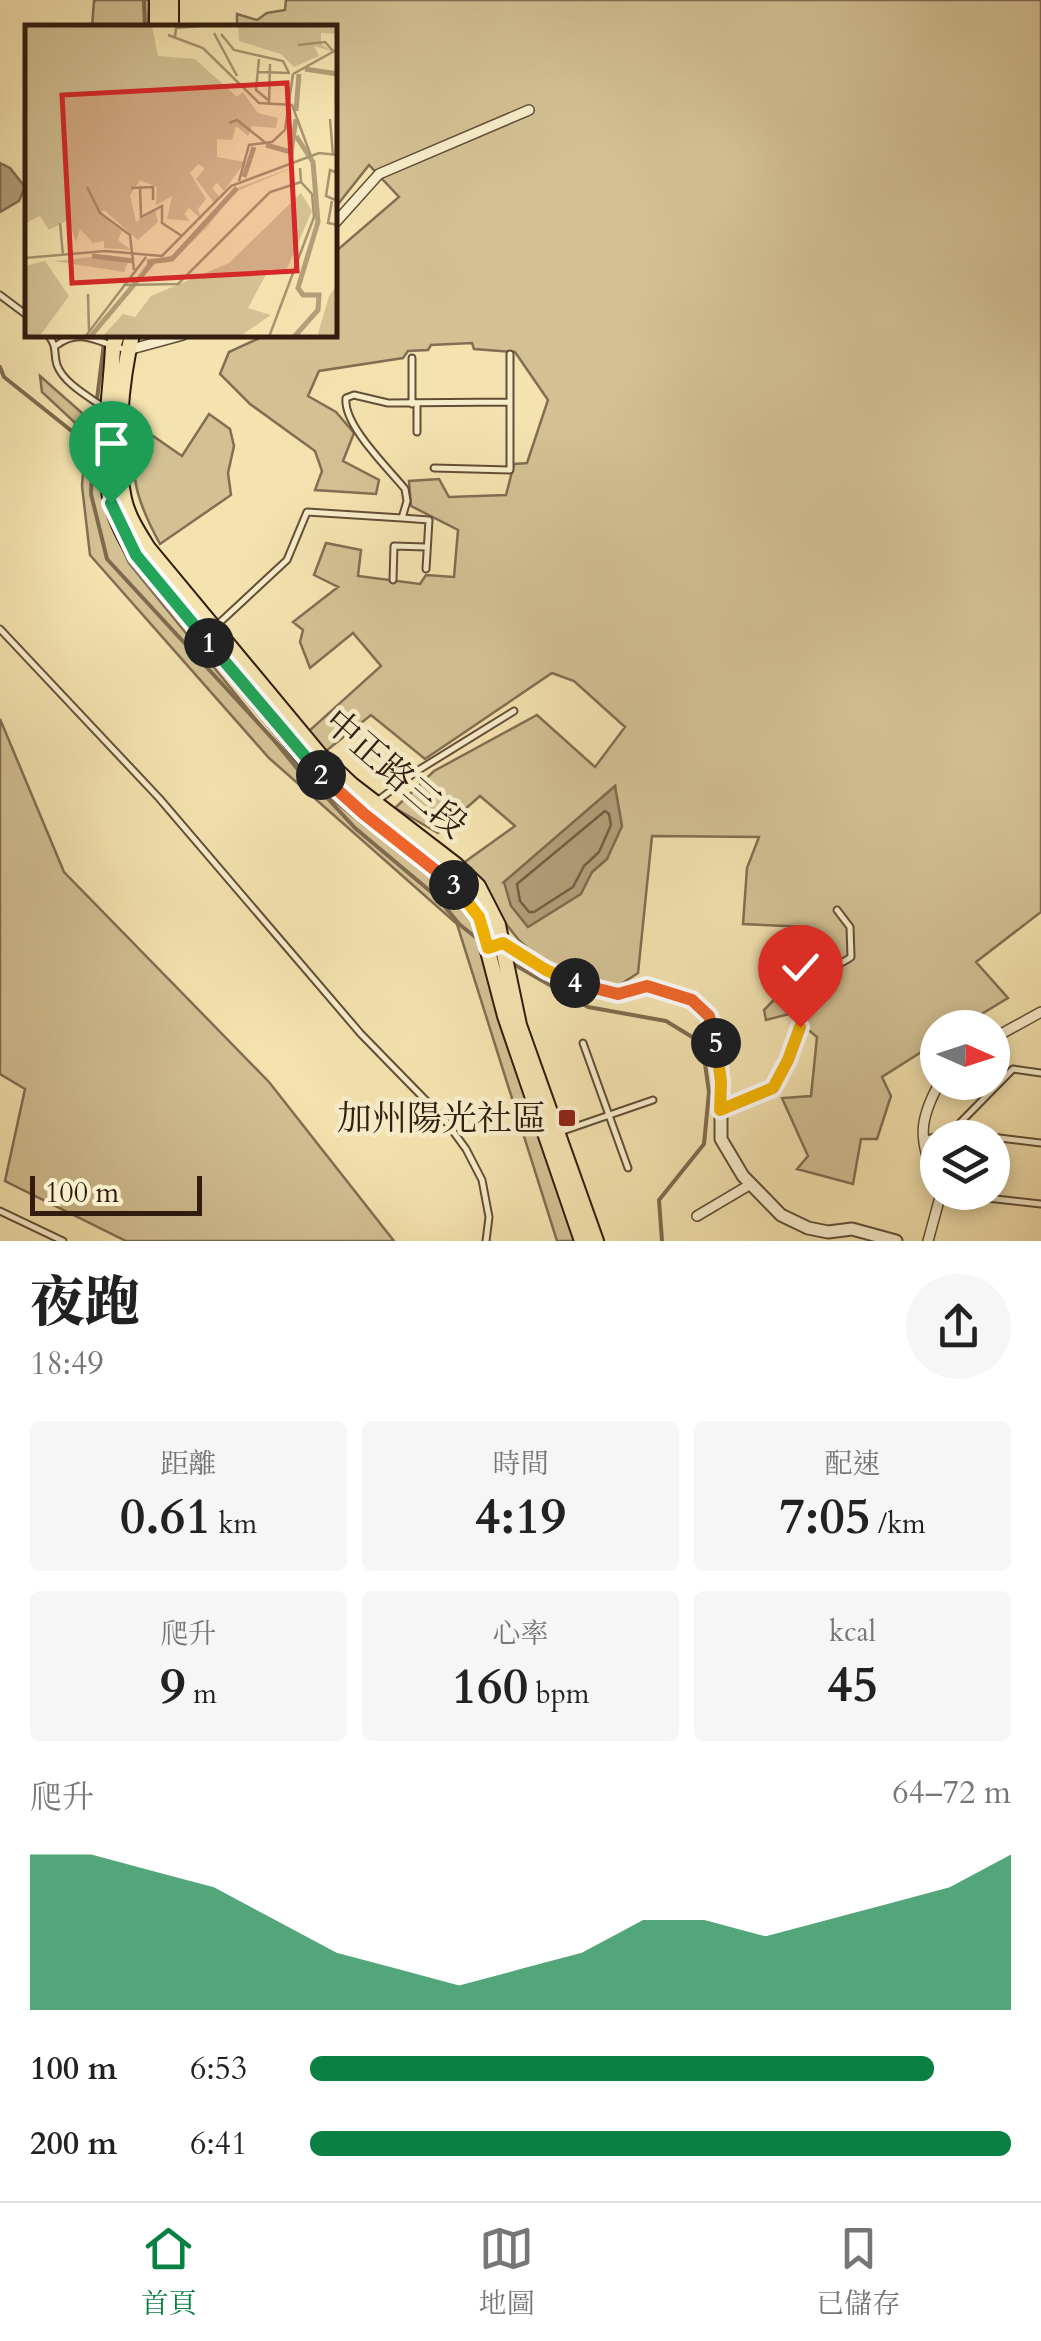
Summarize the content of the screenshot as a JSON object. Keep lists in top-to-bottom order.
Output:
{
  "streets": {
    "main road": ["中正路三段"]
  },
  "places": {
    "transit": ["加州陽光社區"]
  },
  "scale_bar": "100 m",
  "north": "right",
  "page": {
    "pins": [
      "1",
      "2",
      "3",
      "4",
      "5"
    ],
    "scale": "100 m",
    "heading": ["夜跑", "18:49"],
    "stats": [
      ["距離", "0.61 km"],
      ["時間", "4:19"],
      ["配速", "7:05 /km"],
      ["爬升", "9 m"],
      ["心率", "160 bpm"],
      ["kcal", "45"]
    ],
    "chart": ["爬升", "64–72 m"],
    "list": [
      {
        "name": "100 m",
        "note": "6:53"
      },
      {
        "name": "200 m",
        "note": "6:41"
      }
    ],
    "tabs": ["首頁", "地圖", "已儲存"]
  }
}
